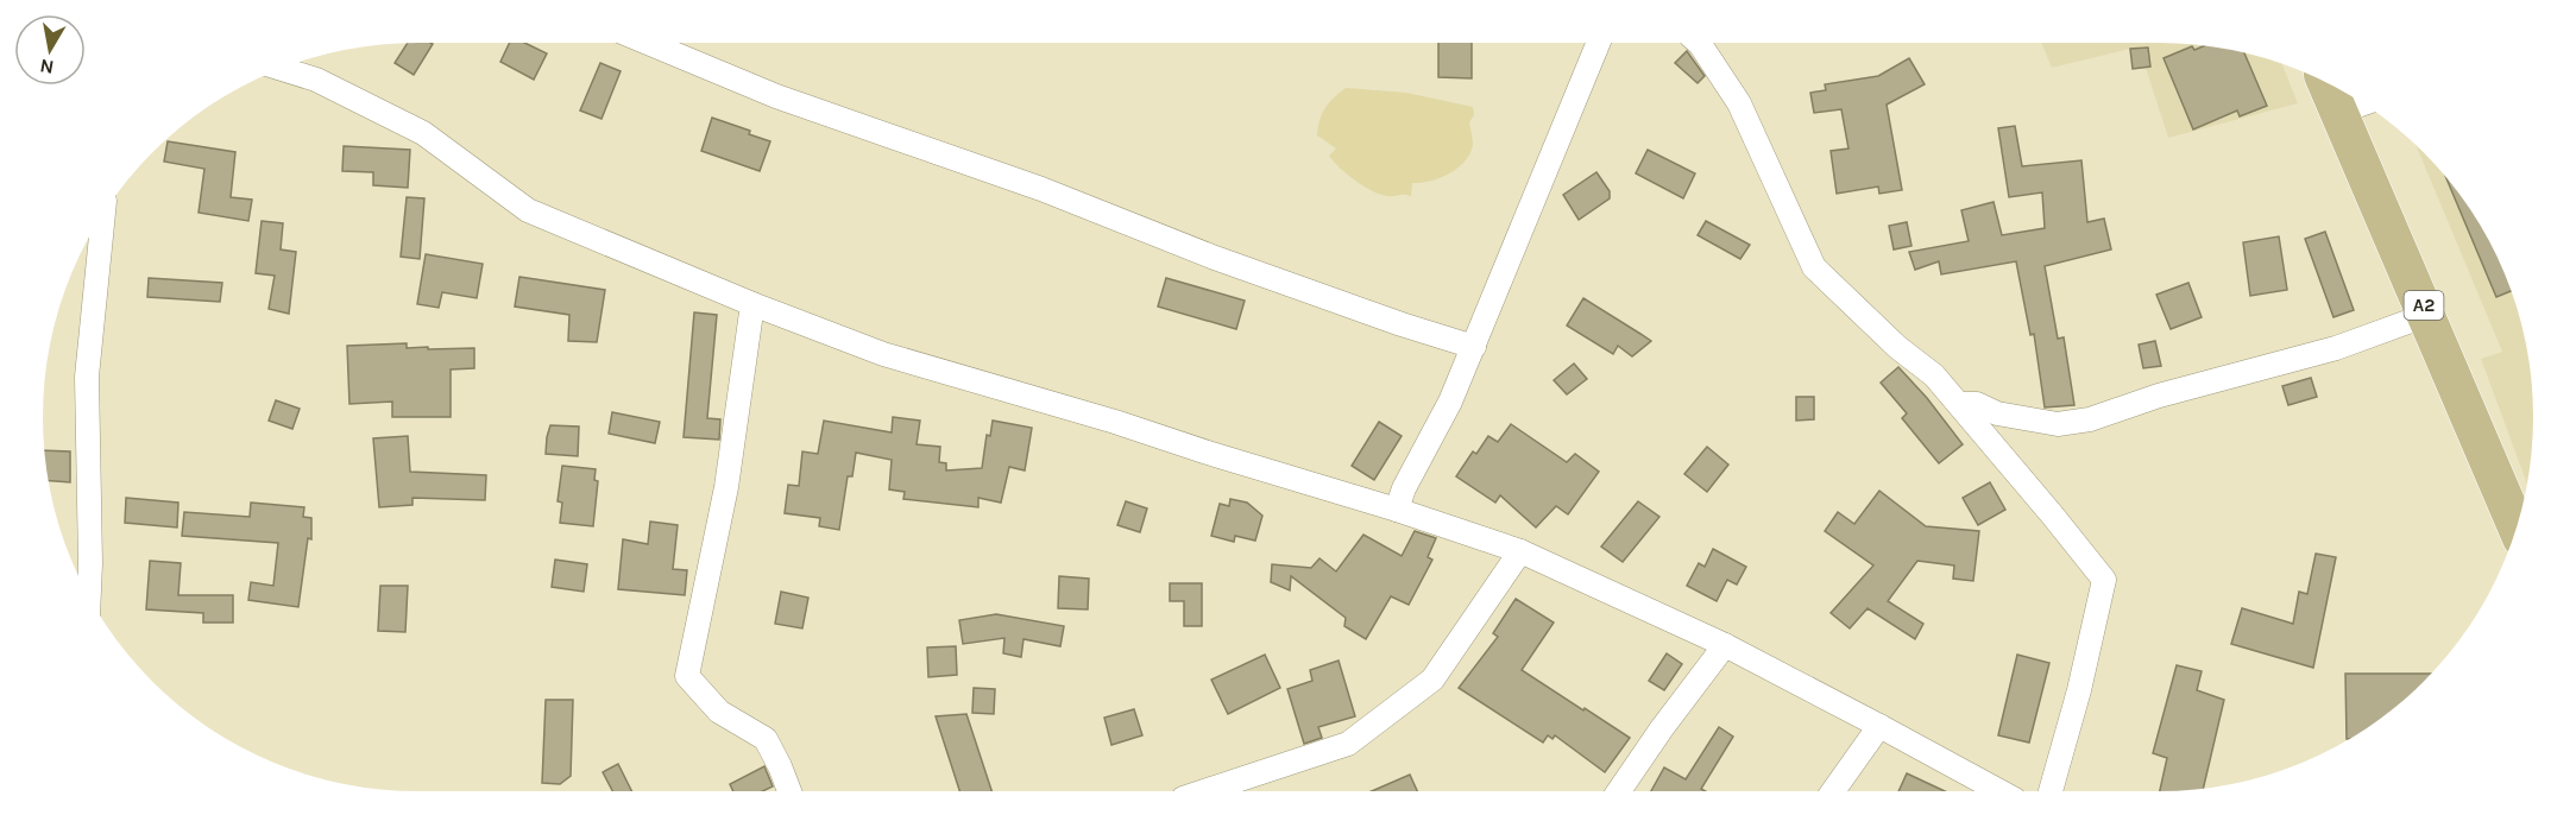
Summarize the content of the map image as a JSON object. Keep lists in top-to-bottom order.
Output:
{
  "streets": {
    "main road": ["A2"]
  },
  "north": "bottom"
}
